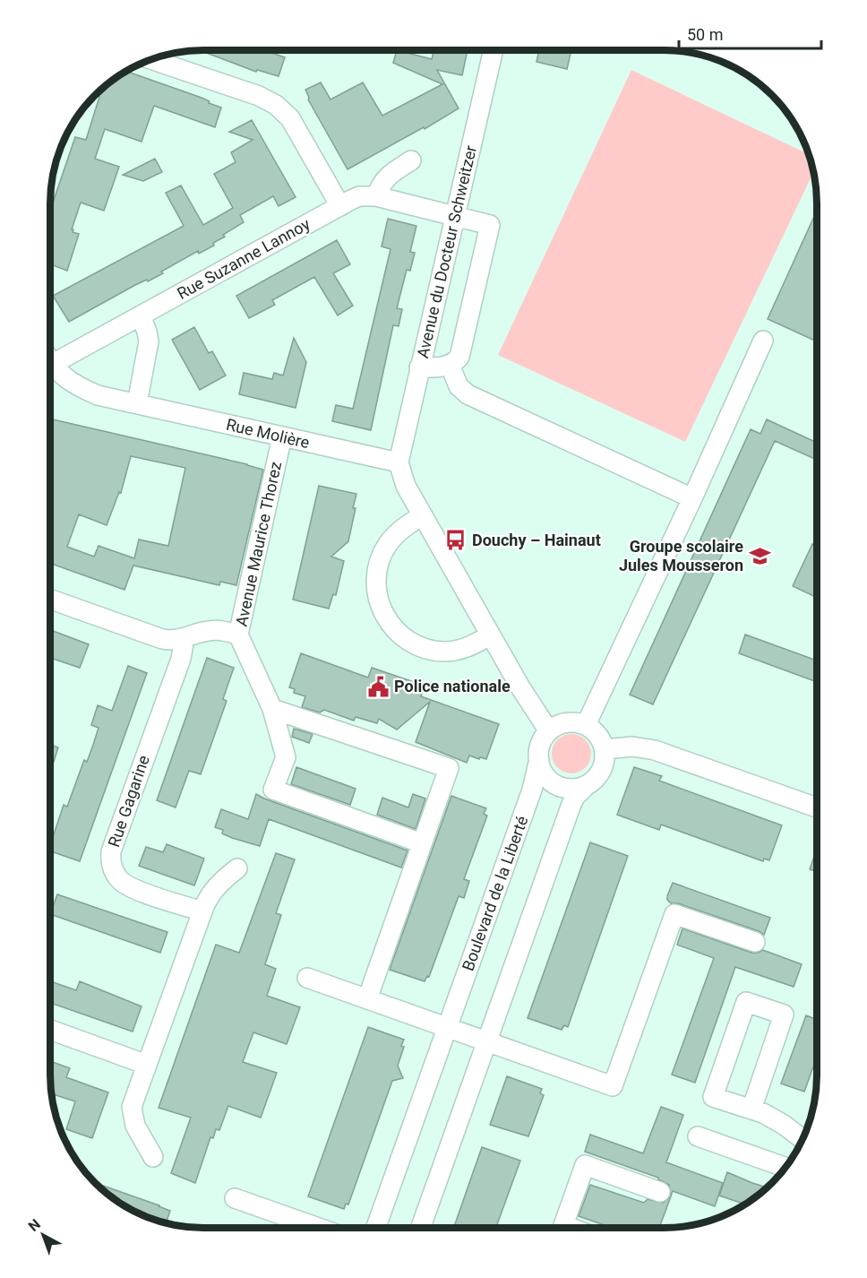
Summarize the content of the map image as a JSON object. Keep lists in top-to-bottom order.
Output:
{
  "streets": {
    "street": [
      "Avenue du Docteur Schweitzer",
      "Rue Suzanne Lannoy",
      "Rue Molière",
      "Avenue Maurice Thorez",
      "Rue Gagarine",
      "Boulevard de la Liberté"
    ]
  },
  "crossings": [
    ["Avenue du Docteur Schweitzer", "Rue Suzanne Lannoy"],
    ["Avenue du Docteur Schweitzer", "Rue Molière"],
    ["Rue Molière", "Avenue Maurice Thorez"]
  ],
  "places": {
    "bus stop": ["Douchy – Hainaut"],
    "school or university": ["Groupe scolaire Jules Mousseron"],
    "public building": ["Police nationale"]
  },
  "scale_bar": "50 m",
  "north": "top left"
}
